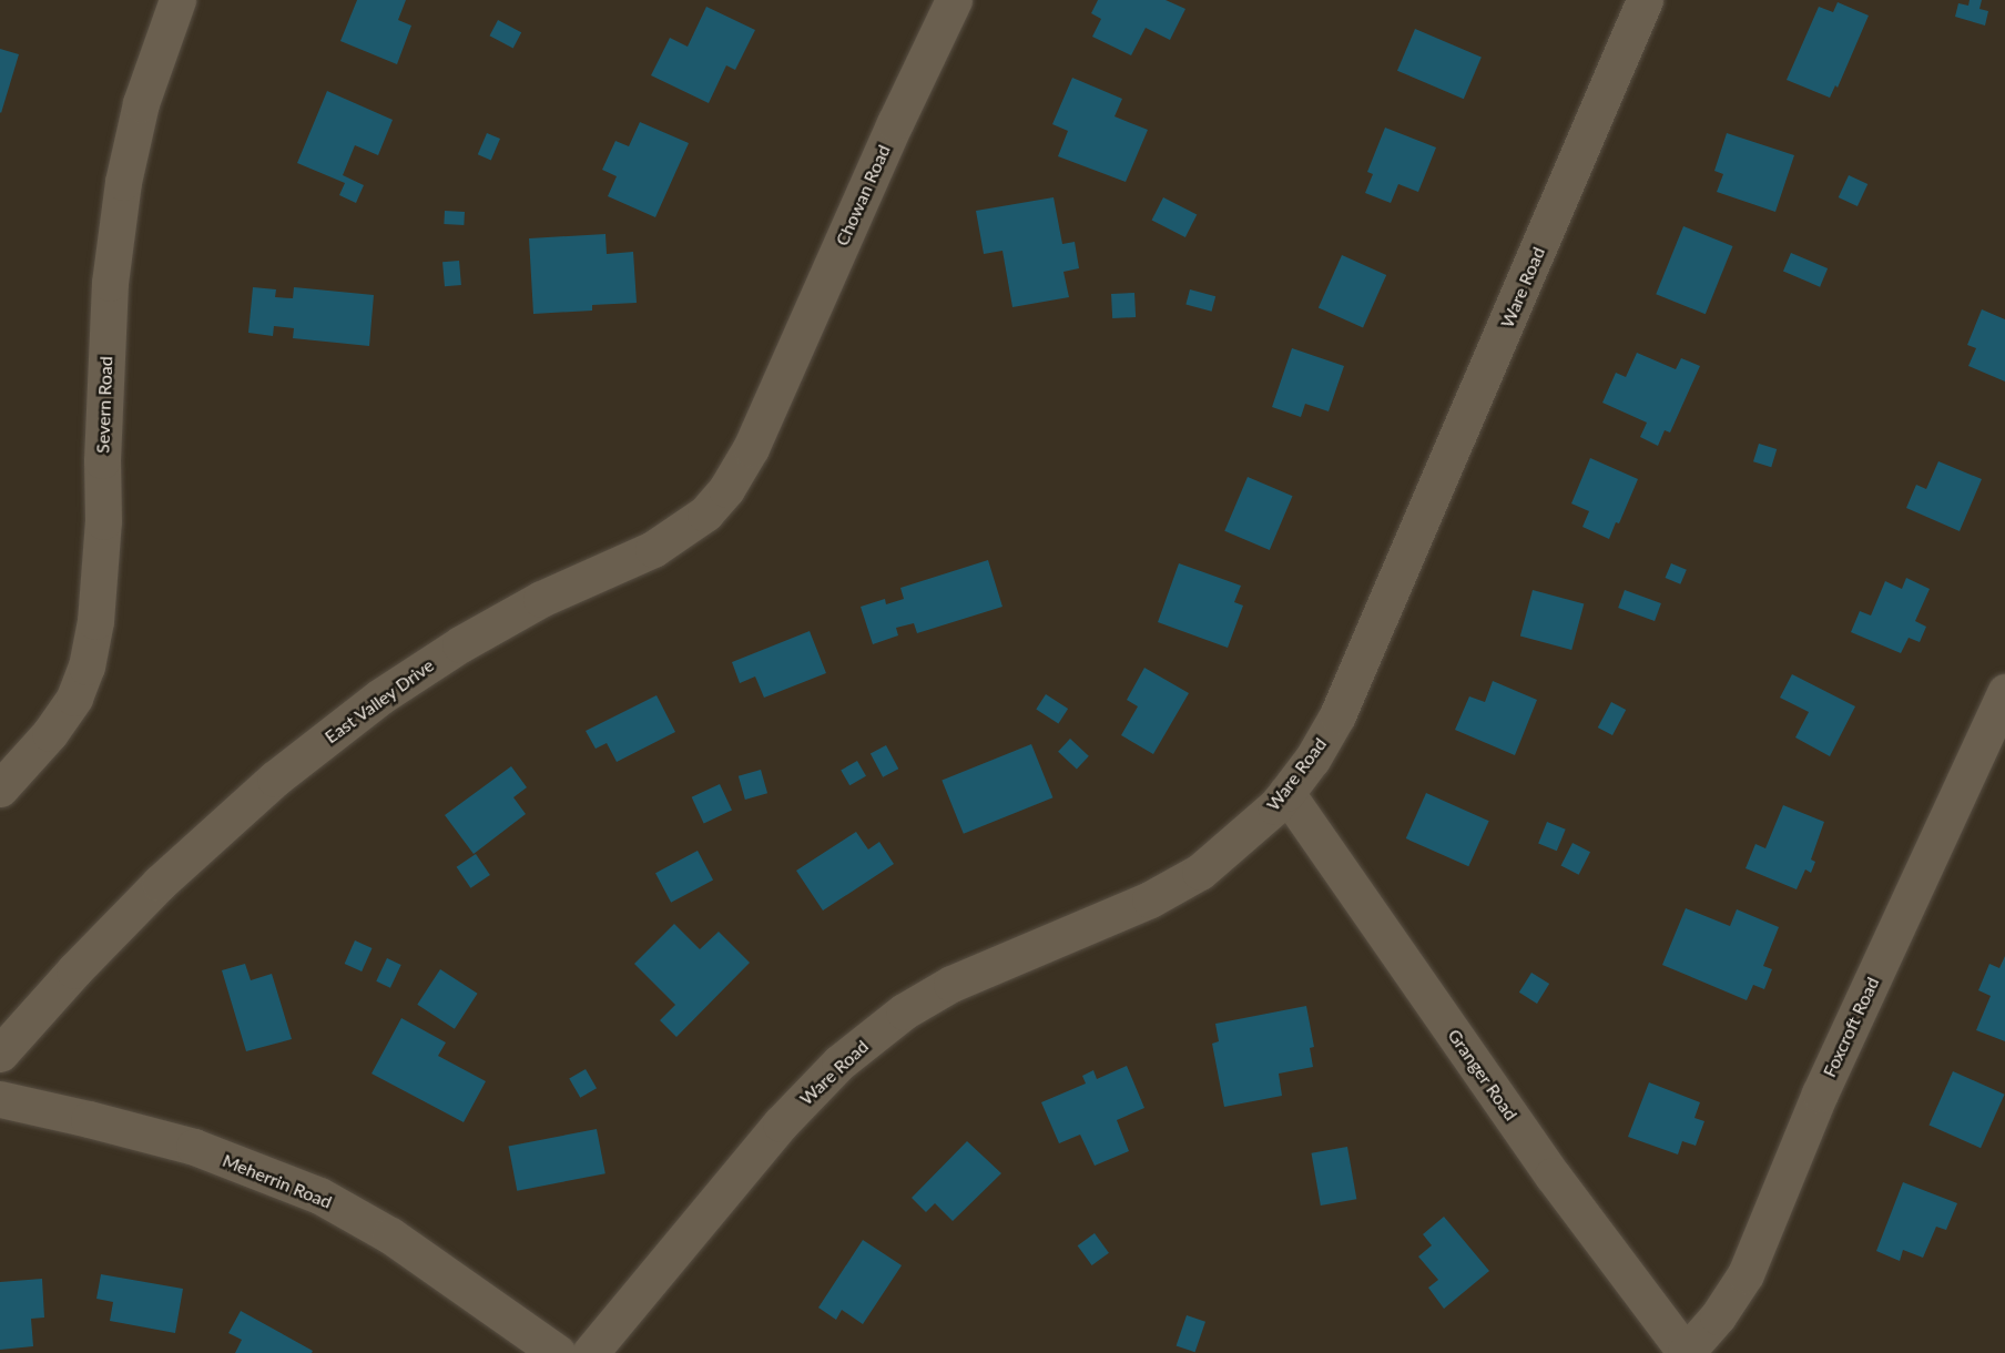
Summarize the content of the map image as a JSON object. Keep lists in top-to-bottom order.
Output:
{
  "streets": {
    "street": [
      "Chowan Road",
      "Ware Road",
      "Severn Road",
      "East Valley Drive",
      "Foxcroft Road",
      "Granger Road",
      "Meherrin Road"
    ]
  },
  "crossings": [
    ["Chowan Road", "East Valley Drive"],
    ["Ware Road", "Granger Road"],
    ["Foxcroft Road", "Granger Road"]
  ]
}
